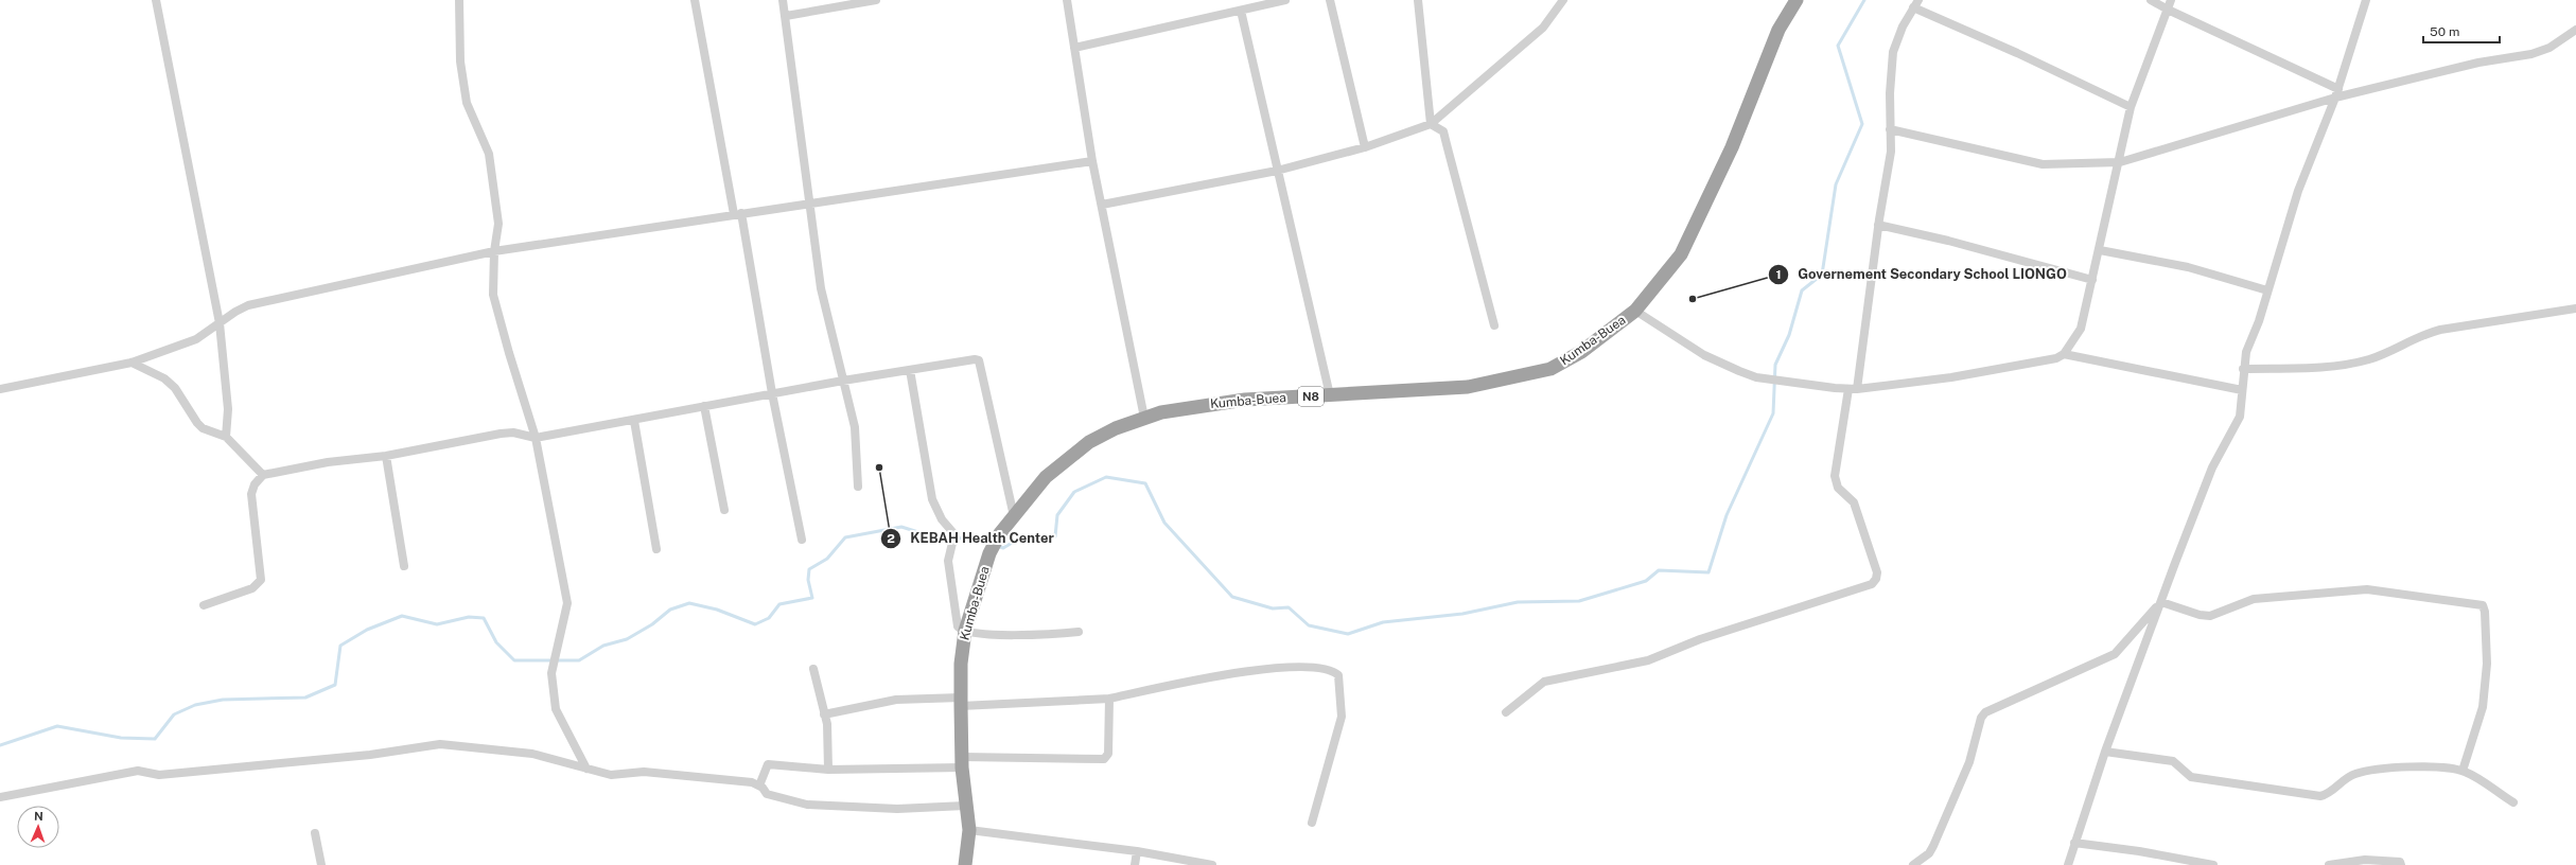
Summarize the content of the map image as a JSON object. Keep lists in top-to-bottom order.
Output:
{
  "streets": {
    "highway": ["Kumba-Buea", "N8"]
  },
  "places": ["Governement Secondary School LIONGO", "KEBAH Health Center"],
  "scale_bar": "50 m",
  "north": "top"
}
